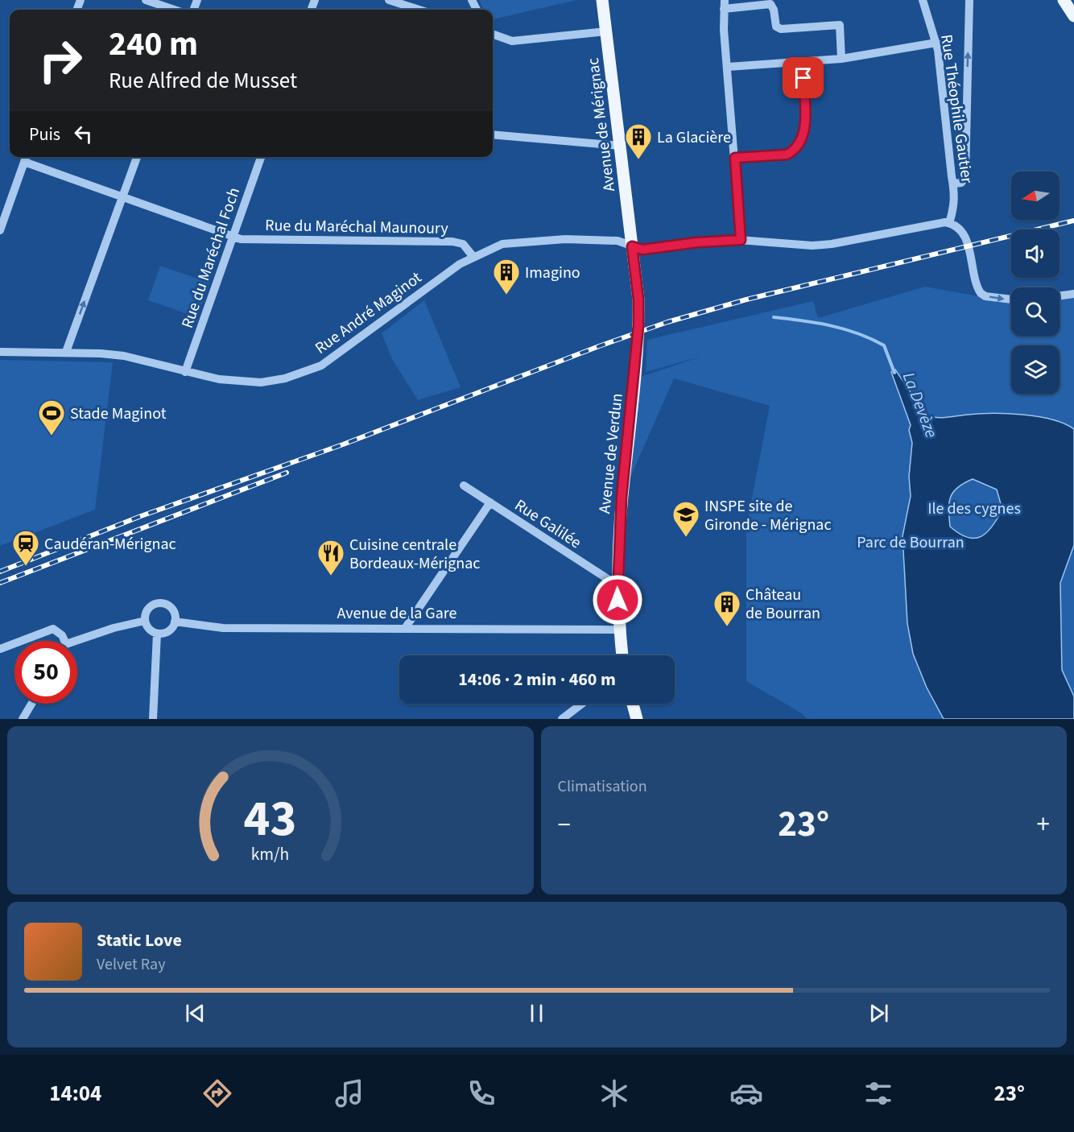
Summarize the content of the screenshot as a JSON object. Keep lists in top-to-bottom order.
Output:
{
  "streets": {
    "main road": ["Avenue de Mérignac", "Avenue de Verdun"],
    "street": [
      "Rue Théophile Gautier",
      "Rue du Maréchal Maunoury",
      "Rue du Maréchal Foch",
      "Rue André Maginot",
      "Rue Galilée",
      "Avenue de la Gare"
    ]
  },
  "crossings": [
    ["Rue Théophile Gautier", "Rue André Maginot"],
    ["Avenue de Mérignac", "Rue André Maginot"],
    ["Avenue de Mérignac", "Avenue de Verdun"],
    ["Rue du Maréchal Maunoury", "Rue du Maréchal Foch"],
    ["Rue du Maréchal Maunoury", "Rue André Maginot"],
    ["Rue du Maréchal Foch", "Rue André Maginot"],
    ["Rue André Maginot", "Avenue de Verdun"],
    ["Avenue de Verdun", "Rue Galilée"],
    ["Avenue de Verdun", "Avenue de la Gare"]
  ],
  "water": ["La Devèze"],
  "parks": ["Ile des cygnes", "Parc de Bourran"],
  "places": {
    "building": ["La Glacière", "Imagino", "Château de Bourran"],
    "sports": ["Stade Maginot"],
    "school or university": ["INSPE site de Gironde - Mérignac"],
    "station": ["Caudéran-Mérignac"],
    "restaurant": ["Cuisine centrale Bordeaux-Mérignac"]
  },
  "north": "left",
  "page": {
    "turn": ["240 m", "Rue Alfred de Musset"],
    "then": "Puis",
    "limit": "50",
    "trip": "14:06 · 2 min · 460 m",
    "tile": "Climatisation",
    "heat": ["−", "23°", "+"],
    "song": ["Static Love", "Velvet Ray"],
    "tabs": ["14:04", "23°"],
    "gauge": ["43", "km/h"]
  }
}
